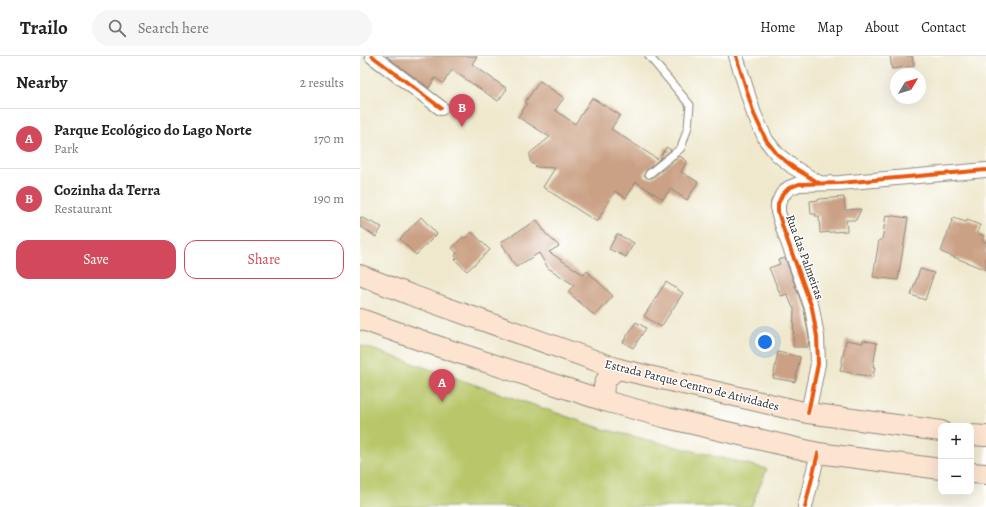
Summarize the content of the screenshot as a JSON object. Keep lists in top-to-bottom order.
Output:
{
  "streets": {
    "main road": ["Estrada Parque Centro de Atividades"],
    "street": ["Rua das Palmeiras"]
  },
  "crossings": [
    ["Rua das Palmeiras", "Estrada Parque Centro de Atividades"]
  ],
  "north": "top right",
  "page": {
    "header": "Trailo",
    "search": "Search here",
    "nav": [
      "Home",
      "Map",
      "About",
      "Contact"
    ],
    "heading": ["Nearby", "2 results"],
    "pins": ["B", "A"],
    "list": [
      {
        "mark": "A",
        "name": "Parque Ecológico do Lago Norte",
        "note": "Park",
        "value": "170 m"
      },
      {
        "mark": "B",
        "name": "Cozinha da Terra",
        "note": "Restaurant",
        "value": "190 m"
      }
    ],
    "buttons": ["Save", "Share"],
    "map_buttons": ["+", "−"]
  }
}
